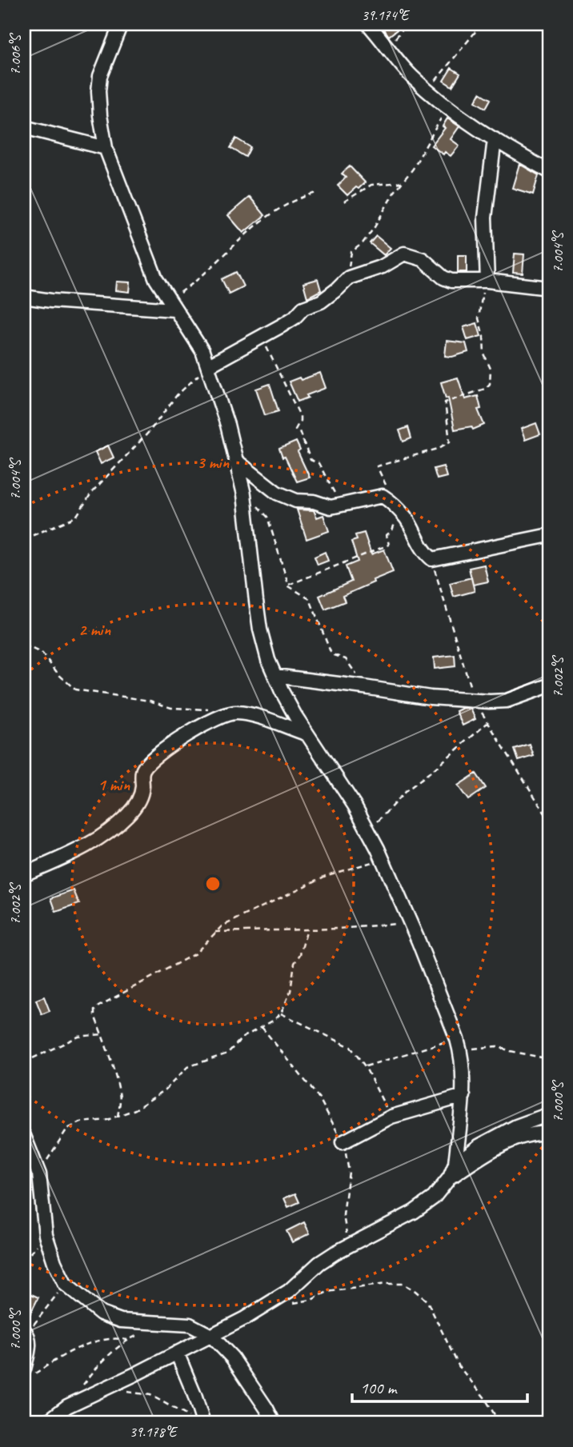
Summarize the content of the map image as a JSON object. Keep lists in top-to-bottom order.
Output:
{
  "scale_bar": "100 m",
  "coordinates": [
    "39.174°E",
    "7.006°S",
    "7.004°S",
    "7.002°S",
    "7.000°S",
    "39.178°E"
  ],
  "rings": ["3 min", "2 min", "1 min"]
}
